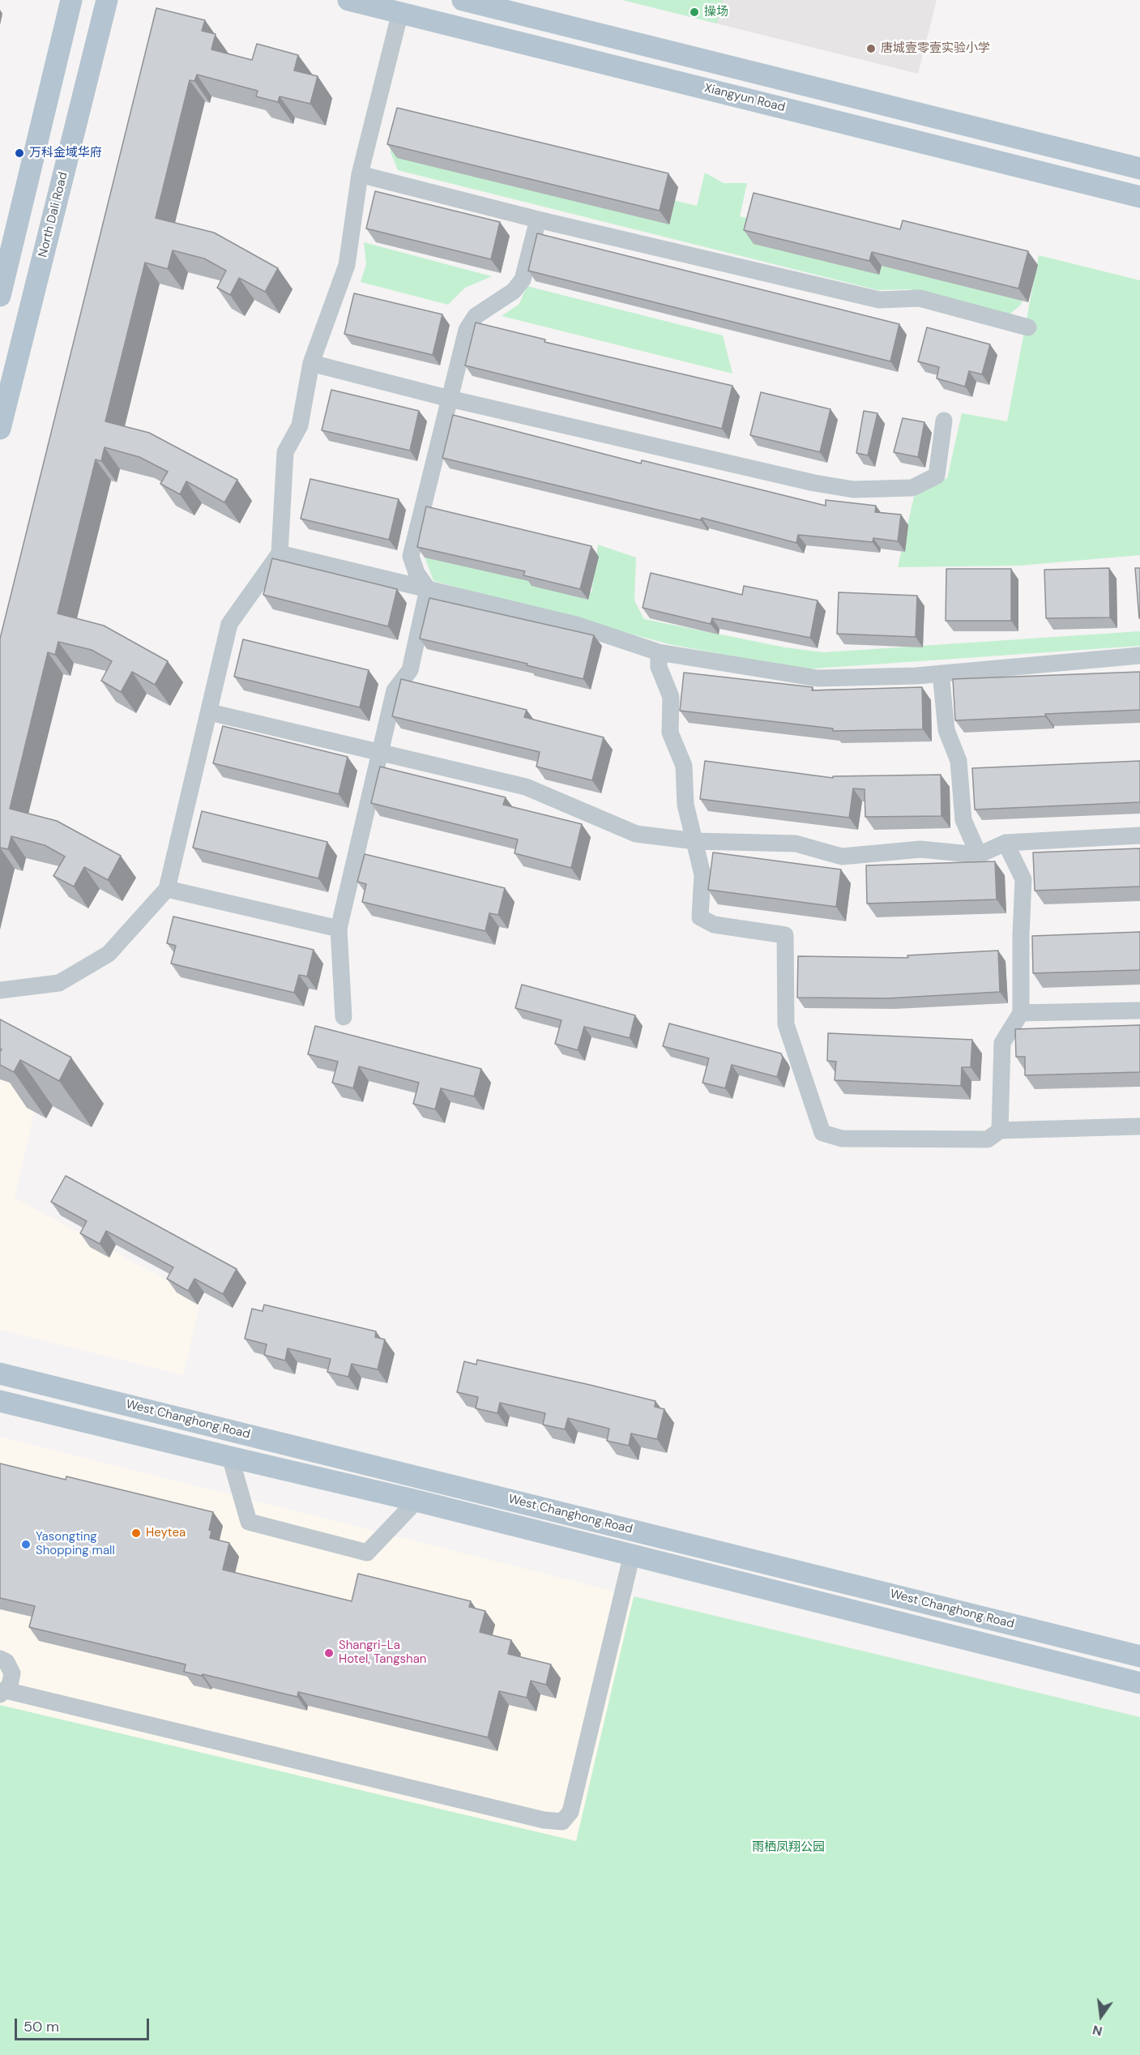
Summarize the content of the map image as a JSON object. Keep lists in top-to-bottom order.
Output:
{
  "streets": {
    "main road": ["Xiangyun Road", "North Dali Road", "West Changhong Road"]
  },
  "parks": ["雨栖凤翔公园"],
  "places": [
    "操场",
    "唐城壹零壹实验小学",
    "万科金域华府",
    "Heytea",
    "Yasongting Shopping mall",
    "Shangri-La Hotel, Tangshan"
  ],
  "scale_bar": "50 m",
  "north": "bottom"
}
